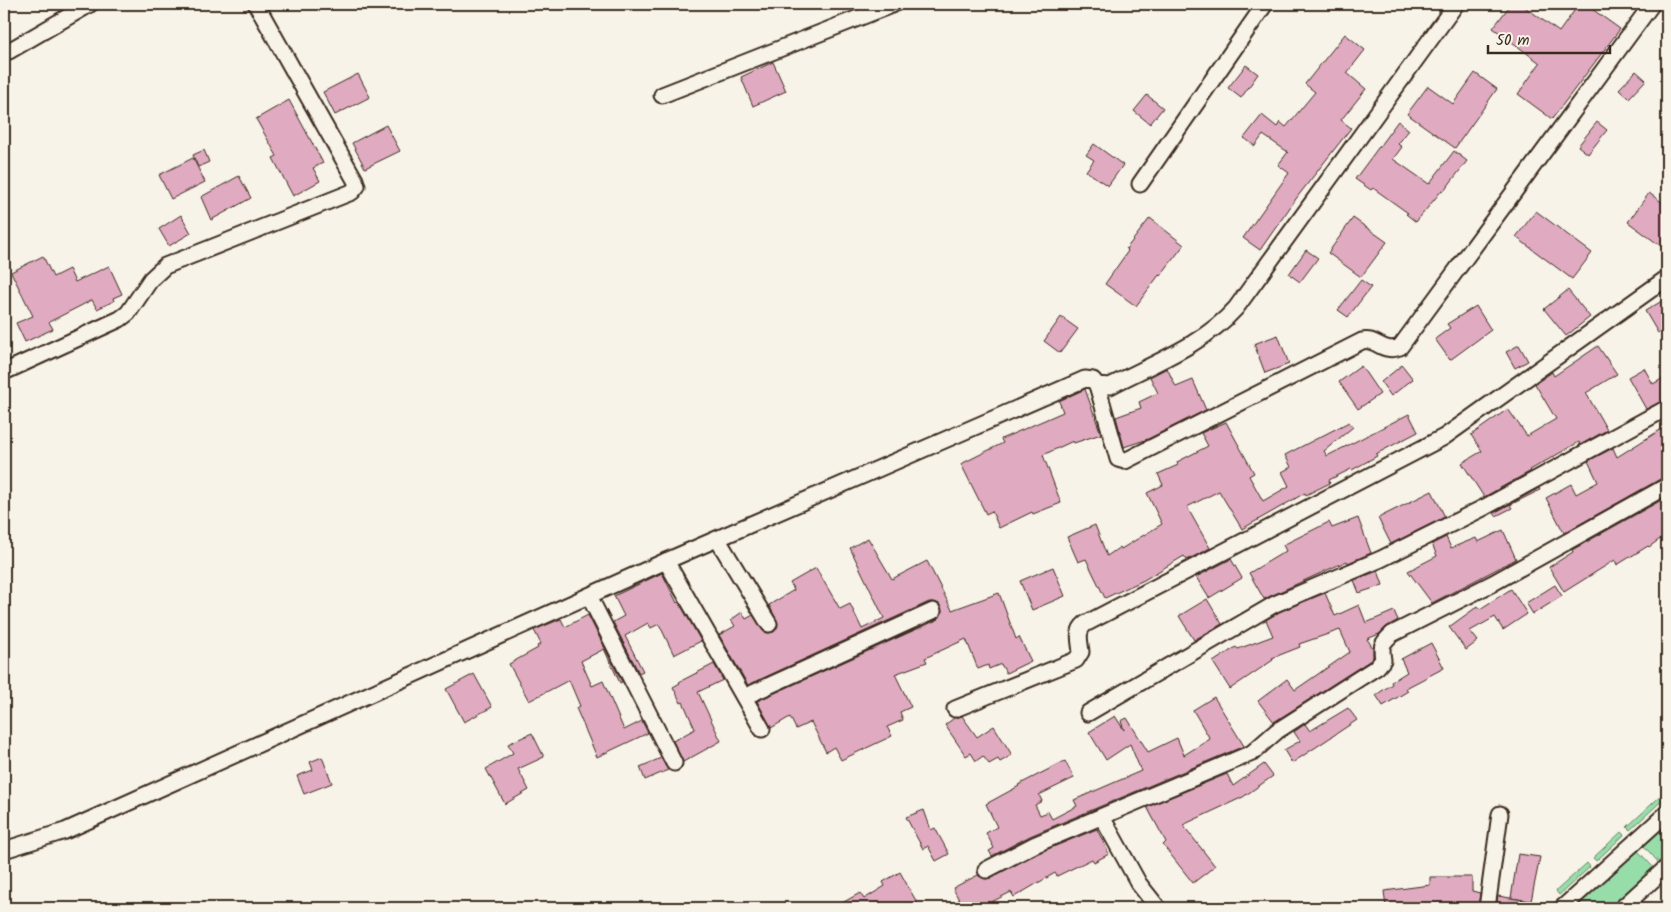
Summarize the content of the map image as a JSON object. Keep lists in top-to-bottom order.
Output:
{
  "scale_bar": "50 m"
}
